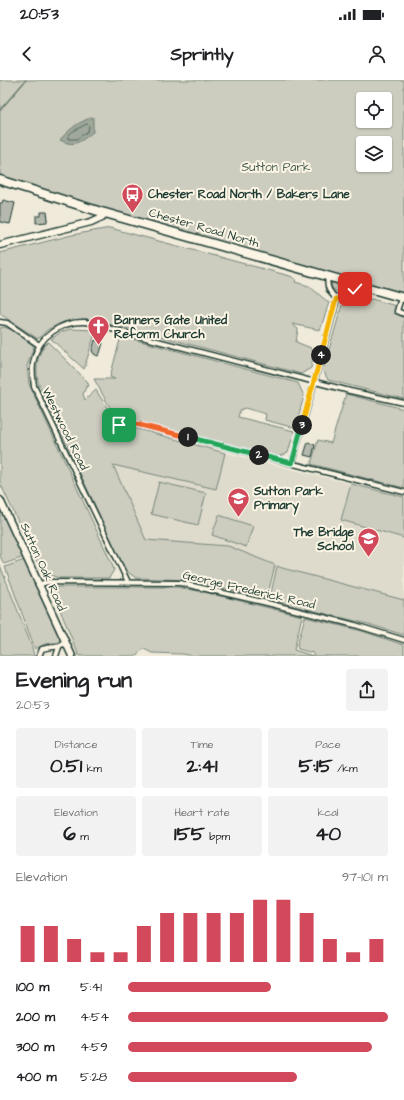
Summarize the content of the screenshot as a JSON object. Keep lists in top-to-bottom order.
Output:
{
  "streets": {
    "highway": ["Chester Road North"],
    "main road": ["Sutton Oak Road"],
    "street": ["Westwood Road", "George Frederick Road"]
  },
  "crossings": [
    ["Westwood Road", "George Frederick Road"],
    ["Sutton Oak Road", "George Frederick Road"]
  ],
  "parks": ["Sutton Park"],
  "places": {
    "bus stop": ["Chester Road North / Bakers Lane"],
    "church": ["Banners Gate United Reform Church"],
    "school or university": ["Sutton Park Primary", "The Bridge School"]
  },
  "page": {
    "status": "20:53",
    "header": "Sprintly",
    "pins": [
      "4",
      "3",
      "1",
      "2"
    ],
    "heading": ["Evening run", "20:53"],
    "stats": [
      ["Distance", "0.51 km"],
      ["Time", "2:41"],
      ["Pace", "5:15 /km"],
      ["Elevation", "6 m"],
      ["Heart rate", "155 bpm"],
      ["kcal", "40"]
    ],
    "chart": ["Elevation", "97–101 m"],
    "list": [
      {
        "name": "100 m",
        "note": "5:41"
      },
      {
        "name": "200 m",
        "note": "4:54"
      },
      {
        "name": "300 m",
        "note": "4:59"
      },
      {
        "name": "400 m",
        "note": "5:28"
      }
    ]
  }
}
